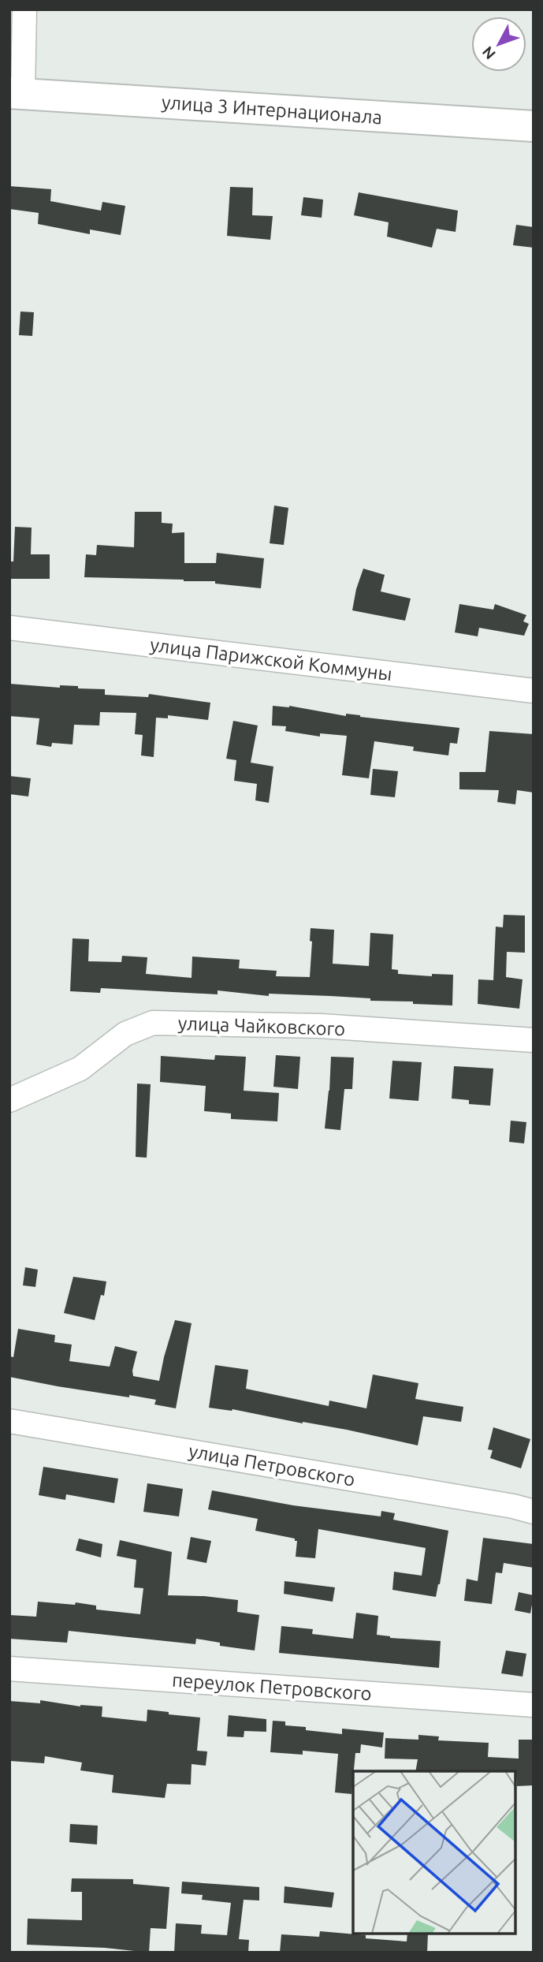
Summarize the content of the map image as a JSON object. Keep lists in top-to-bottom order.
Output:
{
  "streets": {
    "main road": ["улица 3 Интернационала"],
    "street": [
      "улица Парижской Коммуны",
      "улица Чайковского",
      "улица Петровского",
      "переулок Петровского"
    ]
  },
  "north": "bottom left"
}
